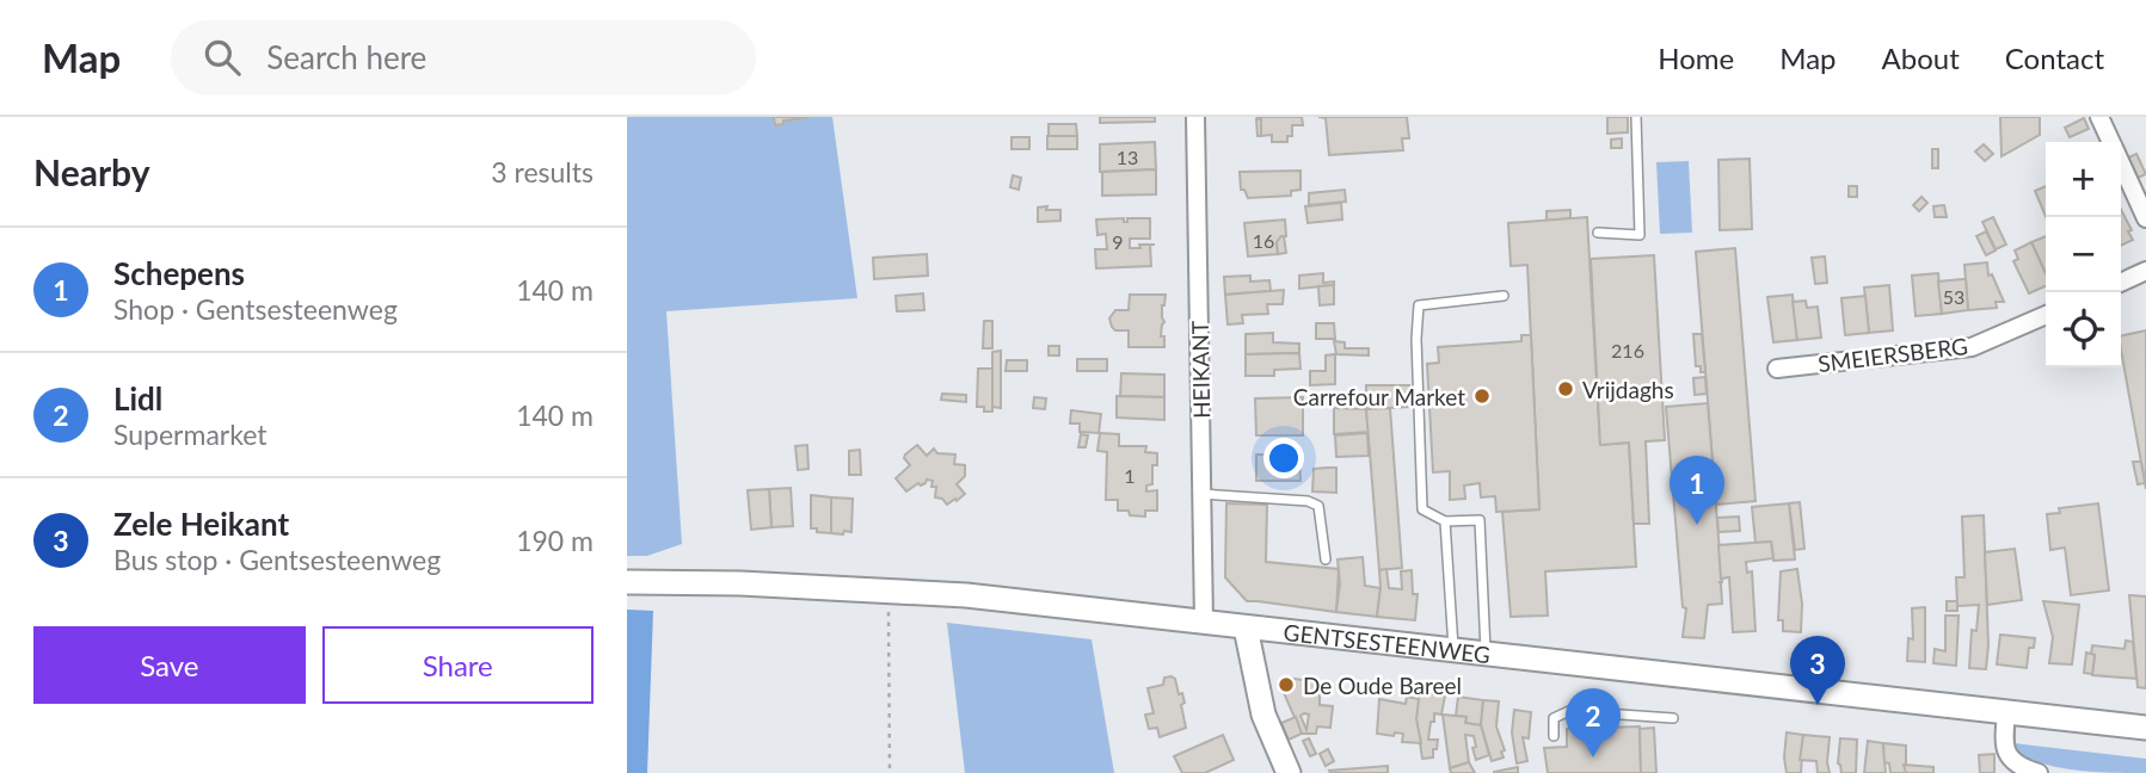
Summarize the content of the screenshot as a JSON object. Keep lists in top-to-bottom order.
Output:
{
  "streets": {
    "main road": ["GENTSESTEENWEG"],
    "street": ["SMEIERSBERG", "HEIKANT"]
  },
  "crossings": [
    ["HEIKANT", "GENTSESTEENWEG"]
  ],
  "places": ["Vrijdaghs", "Carrefour Market", "De Oude Bareel"],
  "house_numbers": [
    "13",
    "16",
    "9",
    "53",
    "216",
    "1"
  ],
  "page": {
    "header": "Map",
    "search": "Search here",
    "nav": [
      "Home",
      "Map",
      "About",
      "Contact"
    ],
    "heading": ["Nearby", "3 results"],
    "map_buttons": ["+", "−"],
    "list": [
      {
        "mark": "1",
        "name": "Schepens",
        "note": "Shop · Gentsesteenweg",
        "value": "140 m"
      },
      {
        "mark": "2",
        "name": "Lidl",
        "note": "Supermarket",
        "value": "140 m"
      },
      {
        "mark": "3",
        "name": "Zele Heikant",
        "note": "Bus stop · Gentsesteenweg",
        "value": "190 m"
      }
    ],
    "pins": ["1", "3", "2"],
    "buttons": ["Save", "Share"]
  }
}
